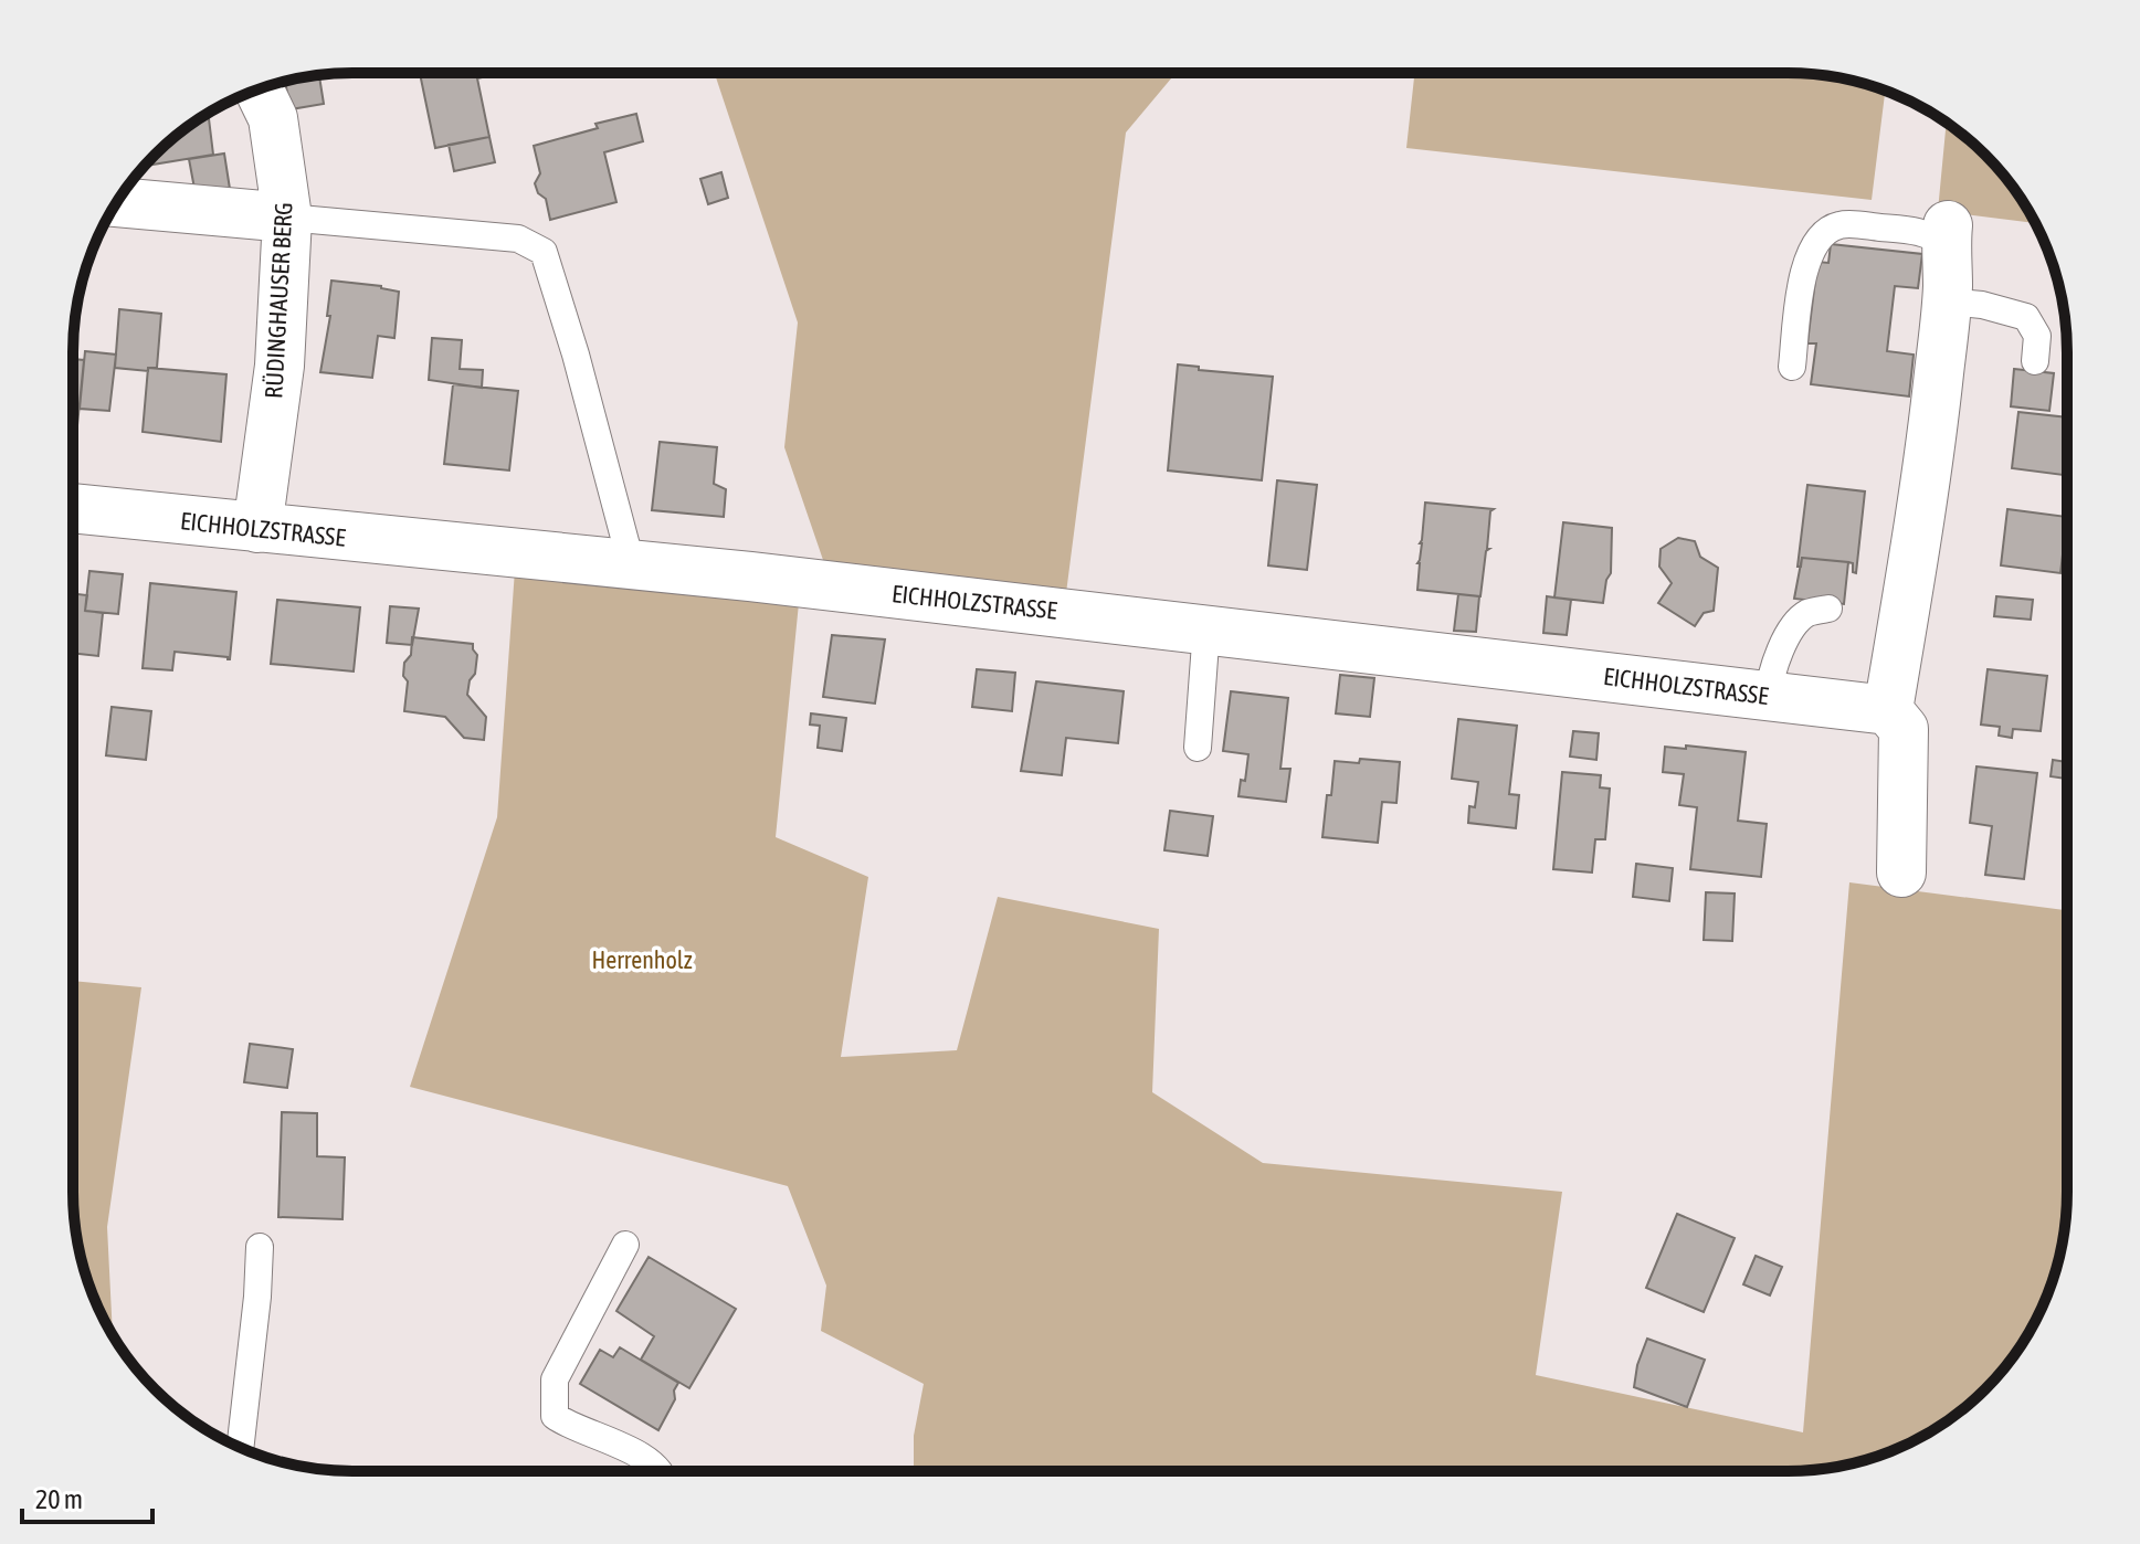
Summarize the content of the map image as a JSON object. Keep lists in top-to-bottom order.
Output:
{
  "streets": {
    "street": ["RÜDINGHAUSER BERG", "EICHHOLZSTRASSE"]
  },
  "crossings": [
    ["RÜDINGHAUSER BERG", "EICHHOLZSTRASSE"]
  ],
  "parks": ["Herrenholz"],
  "scale_bar": "20 m"
}
